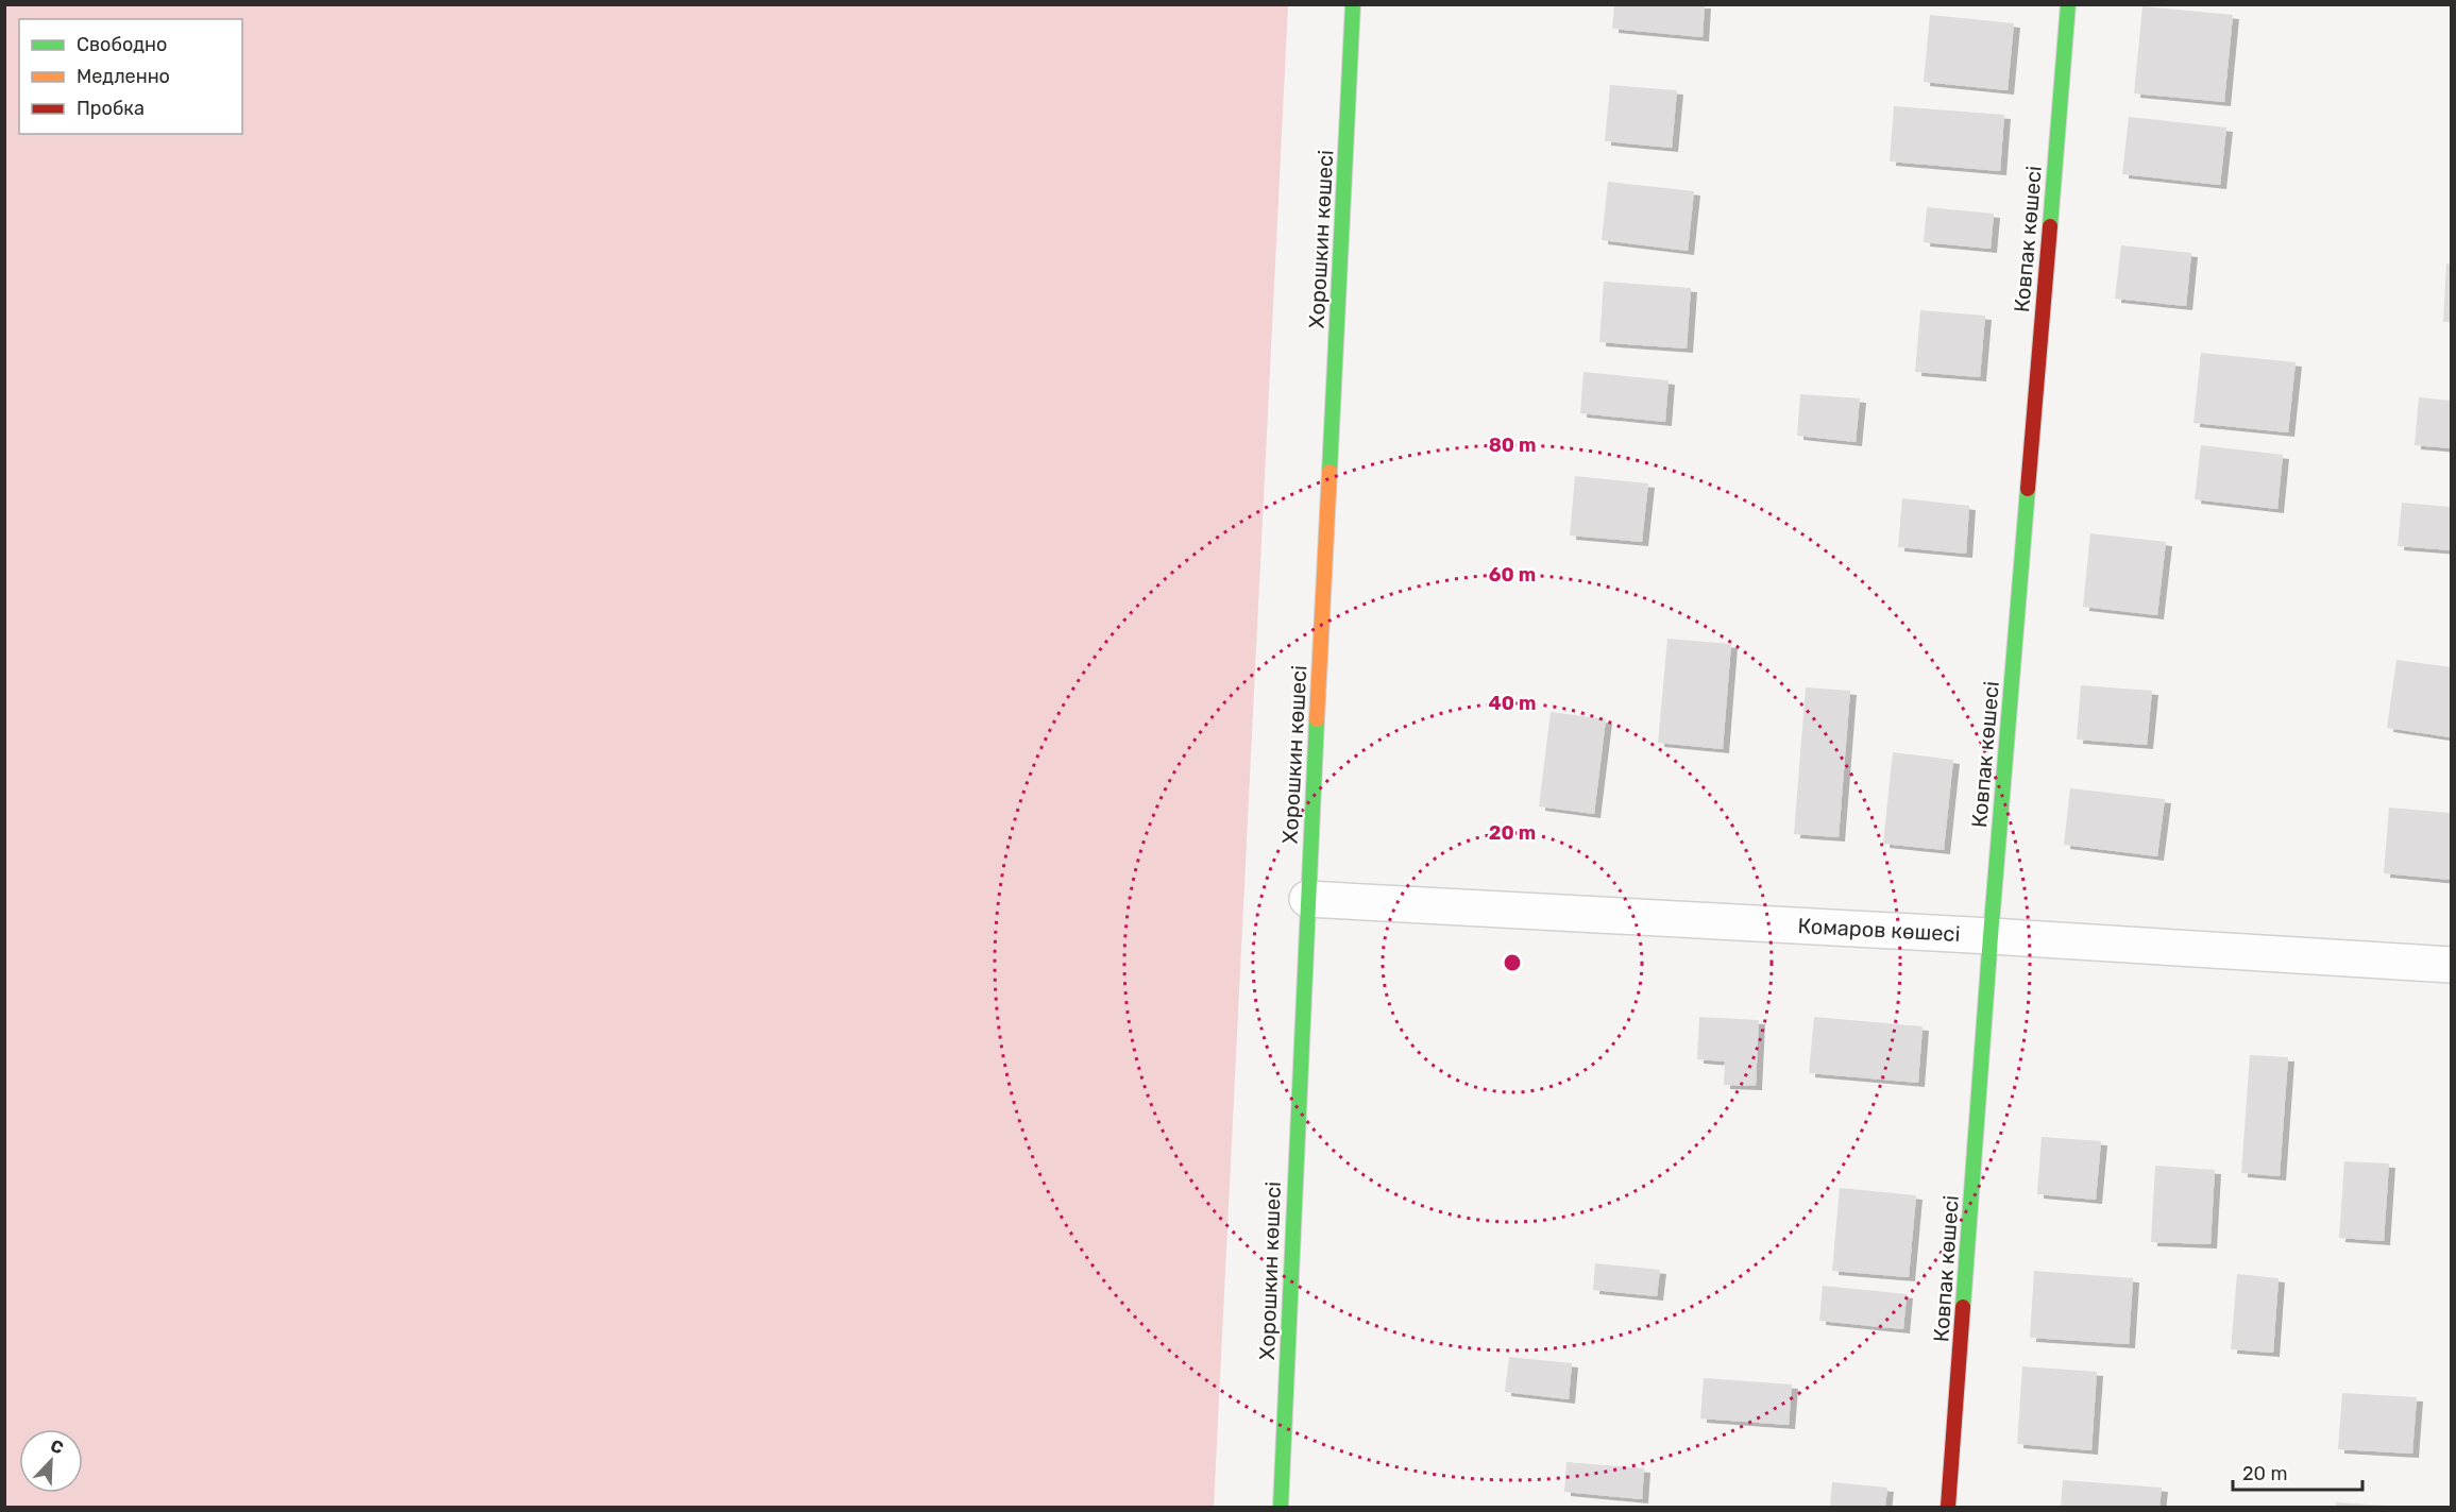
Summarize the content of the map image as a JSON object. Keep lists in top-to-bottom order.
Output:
{
  "streets": {
    "street": ["Хорошкин көшесі", "Ковпак көшесі", "Комаров көшесі"]
  },
  "crossings": [
    ["Хорошкин көшесі", "Комаров көшесі"],
    ["Ковпак көшесі", "Комаров көшесі"]
  ],
  "legend": ["Свободно", "Медленно", "Пробка"],
  "scale_bar": "20 m",
  "north": "top right",
  "rings": [
    "80 m",
    "60 m",
    "40 m",
    "20 m"
  ]
}
